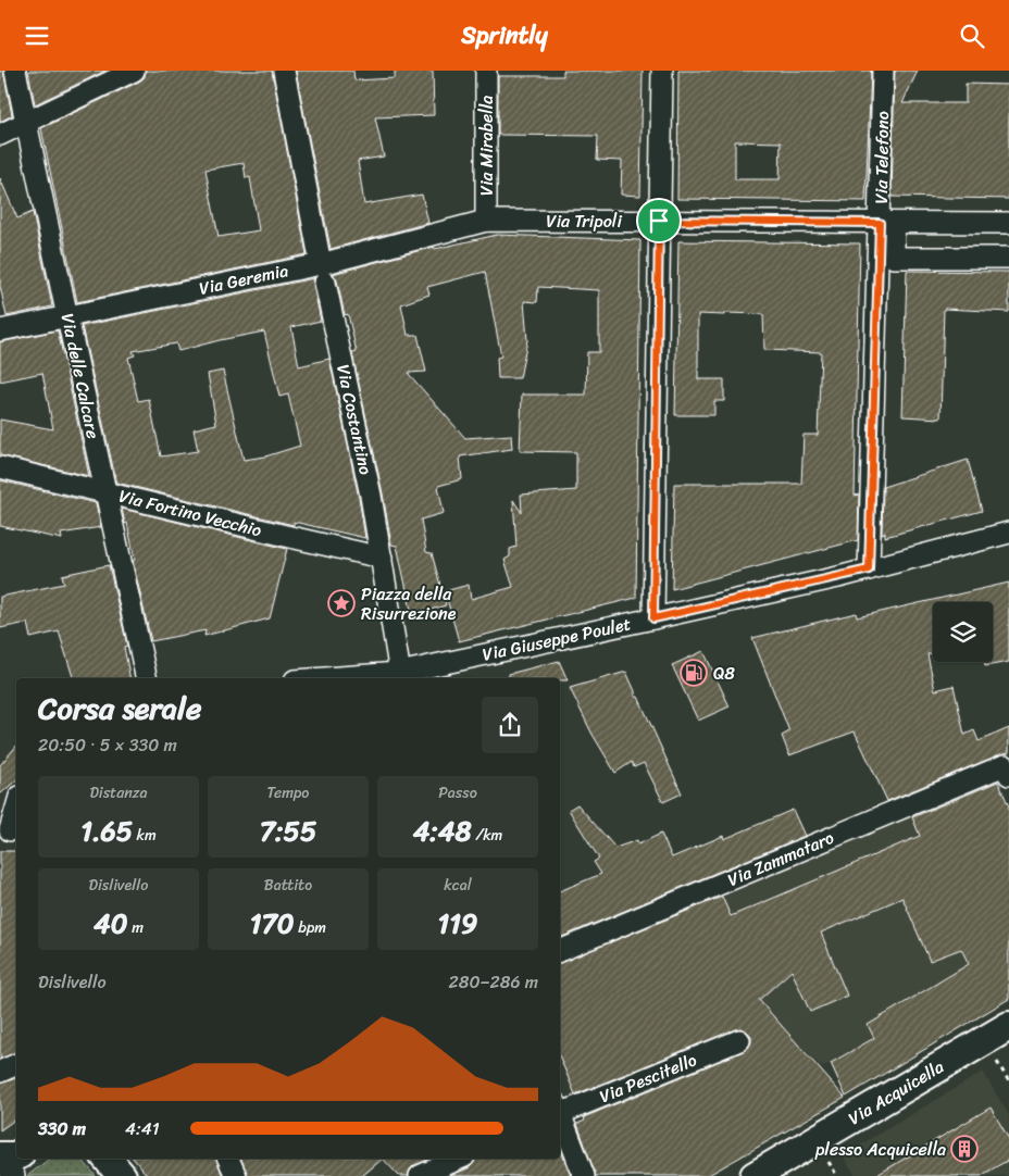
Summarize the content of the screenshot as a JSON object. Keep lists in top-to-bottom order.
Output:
{
  "streets": {
    "main road": ["Via Acquicella"],
    "street": [
      "Via Mirabella",
      "Via Telefono",
      "Via Tripoli",
      "Via Geremia",
      "Via delle Calcare",
      "Via Costantino",
      "Via Fortino Vecchio",
      "Via Giuseppe Poulet",
      "Via Zammataro",
      "Via Pescitello"
    ]
  },
  "crossings": [
    ["Via Mirabella", "Via Tripoli"],
    ["Via Mirabella", "Via Geremia"],
    ["Via Telefono", "Via Tripoli"],
    ["Via Telefono", "Via Giuseppe Poulet"],
    ["Via Tripoli", "Via Geremia"],
    ["Via Geremia", "Via delle Calcare"],
    ["Via Geremia", "Via Costantino"],
    ["Via delle Calcare", "Via Fortino Vecchio"],
    ["Via Costantino", "Via Fortino Vecchio"],
    ["Via Costantino", "Via Giuseppe Poulet"]
  ],
  "places": {
    "place": ["Piazza della Risurrezione"],
    "fuel station": ["Q8"],
    "building": ["plesso Acquicella"]
  },
  "page": {
    "header": "Sprintly",
    "heading": ["Corsa serale", "20:50 · 5 × 330 m"],
    "stats": [
      ["Distanza", "1.65 km"],
      ["Tempo", "7:55"],
      ["Passo", "4:48 /km"],
      ["Dislivello", "40 m"],
      ["Battito", "170 bpm"],
      ["kcal", "119"]
    ],
    "chart": ["Dislivello", "280–286 m"],
    "list": [
      {
        "name": "330 m",
        "note": "4:41"
      }
    ]
  }
}
